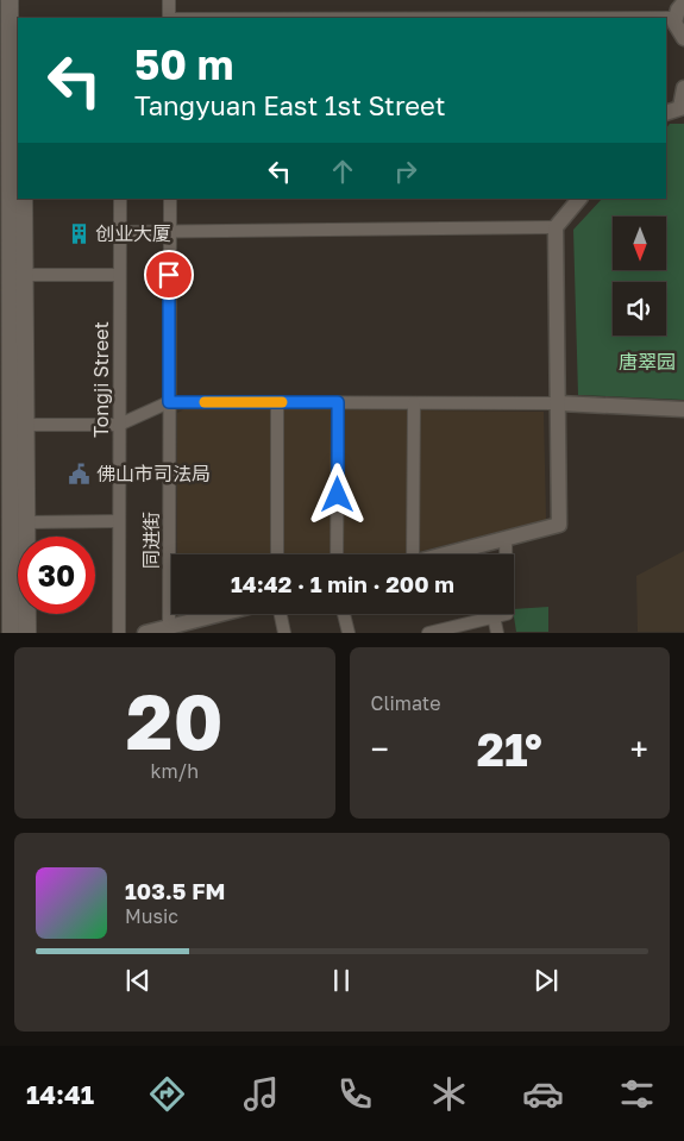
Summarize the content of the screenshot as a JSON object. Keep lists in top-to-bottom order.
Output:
{
  "streets": {
    "street": ["Tongji Street", "同进街"]
  },
  "parks": ["唐翠园"],
  "places": {
    "building": ["创业大厦"],
    "public building": ["佛山市司法局"]
  },
  "north": "bottom",
  "page": {
    "turn": ["50 m", "Tangyuan East 1st Street"],
    "limit": "30",
    "trip": "14:42 · 1 min · 200 m",
    "tile": [
      ["20", "km/h"],
      "Climate"
    ],
    "heat": ["−", "21°", "+"],
    "song": ["103.5 FM", "Music"],
    "tabs": "14:41"
  }
}
